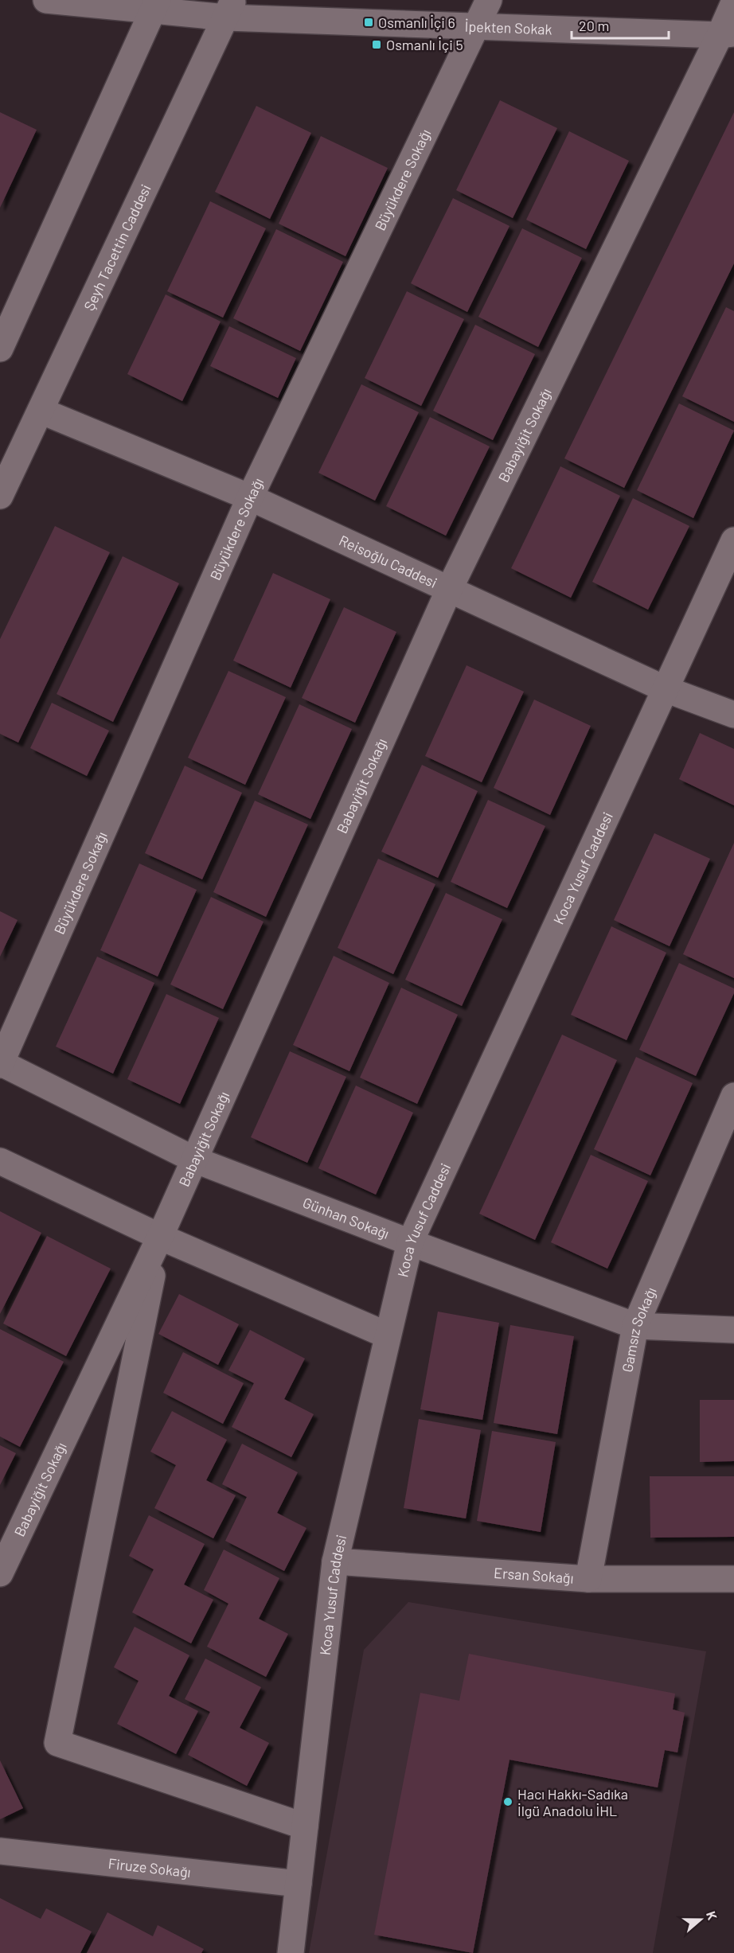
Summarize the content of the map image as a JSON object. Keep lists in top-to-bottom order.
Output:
{
  "streets": {
    "street": [
      "İpekten Sokak",
      "Büyükdere Sokağı",
      "Şeyh Tacettin Caddesi",
      "Babayiğit Sokağı",
      "Reisoğlu Caddesi",
      "Koca Yusuf Caddesi",
      "Günhan Sokağı",
      "Gamsız Sokağı",
      "Ersan Sokağı",
      "Firuze Sokağı"
    ]
  },
  "crossings": [
    ["İpekten Sokak", "Büyükdere Sokağı"],
    ["İpekten Sokak", "Şeyh Tacettin Caddesi"],
    ["İpekten Sokak", "Babayiğit Sokağı"],
    ["Büyükdere Sokağı", "Reisoğlu Caddesi"],
    ["Büyükdere Sokağı", "Günhan Sokağı"],
    ["Şeyh Tacettin Caddesi", "Reisoğlu Caddesi"],
    ["Babayiğit Sokağı", "Reisoğlu Caddesi"],
    ["Babayiğit Sokağı", "Günhan Sokağı"],
    ["Reisoğlu Caddesi", "Koca Yusuf Caddesi"],
    ["Koca Yusuf Caddesi", "Günhan Sokağı"],
    ["Koca Yusuf Caddesi", "Ersan Sokağı"],
    ["Koca Yusuf Caddesi", "Firuze Sokağı"],
    ["Günhan Sokağı", "Gamsız Sokağı"],
    ["Gamsız Sokağı", "Ersan Sokağı"]
  ],
  "places": {
    "transit": ["Osmanlı İçi 6", "Osmanlı İçi 5"],
    "other": ["Hacı Hakkı-Sadıka İlgü Anadolu İHL"]
  },
  "scale_bar": "20 m",
  "north": "right"
}
